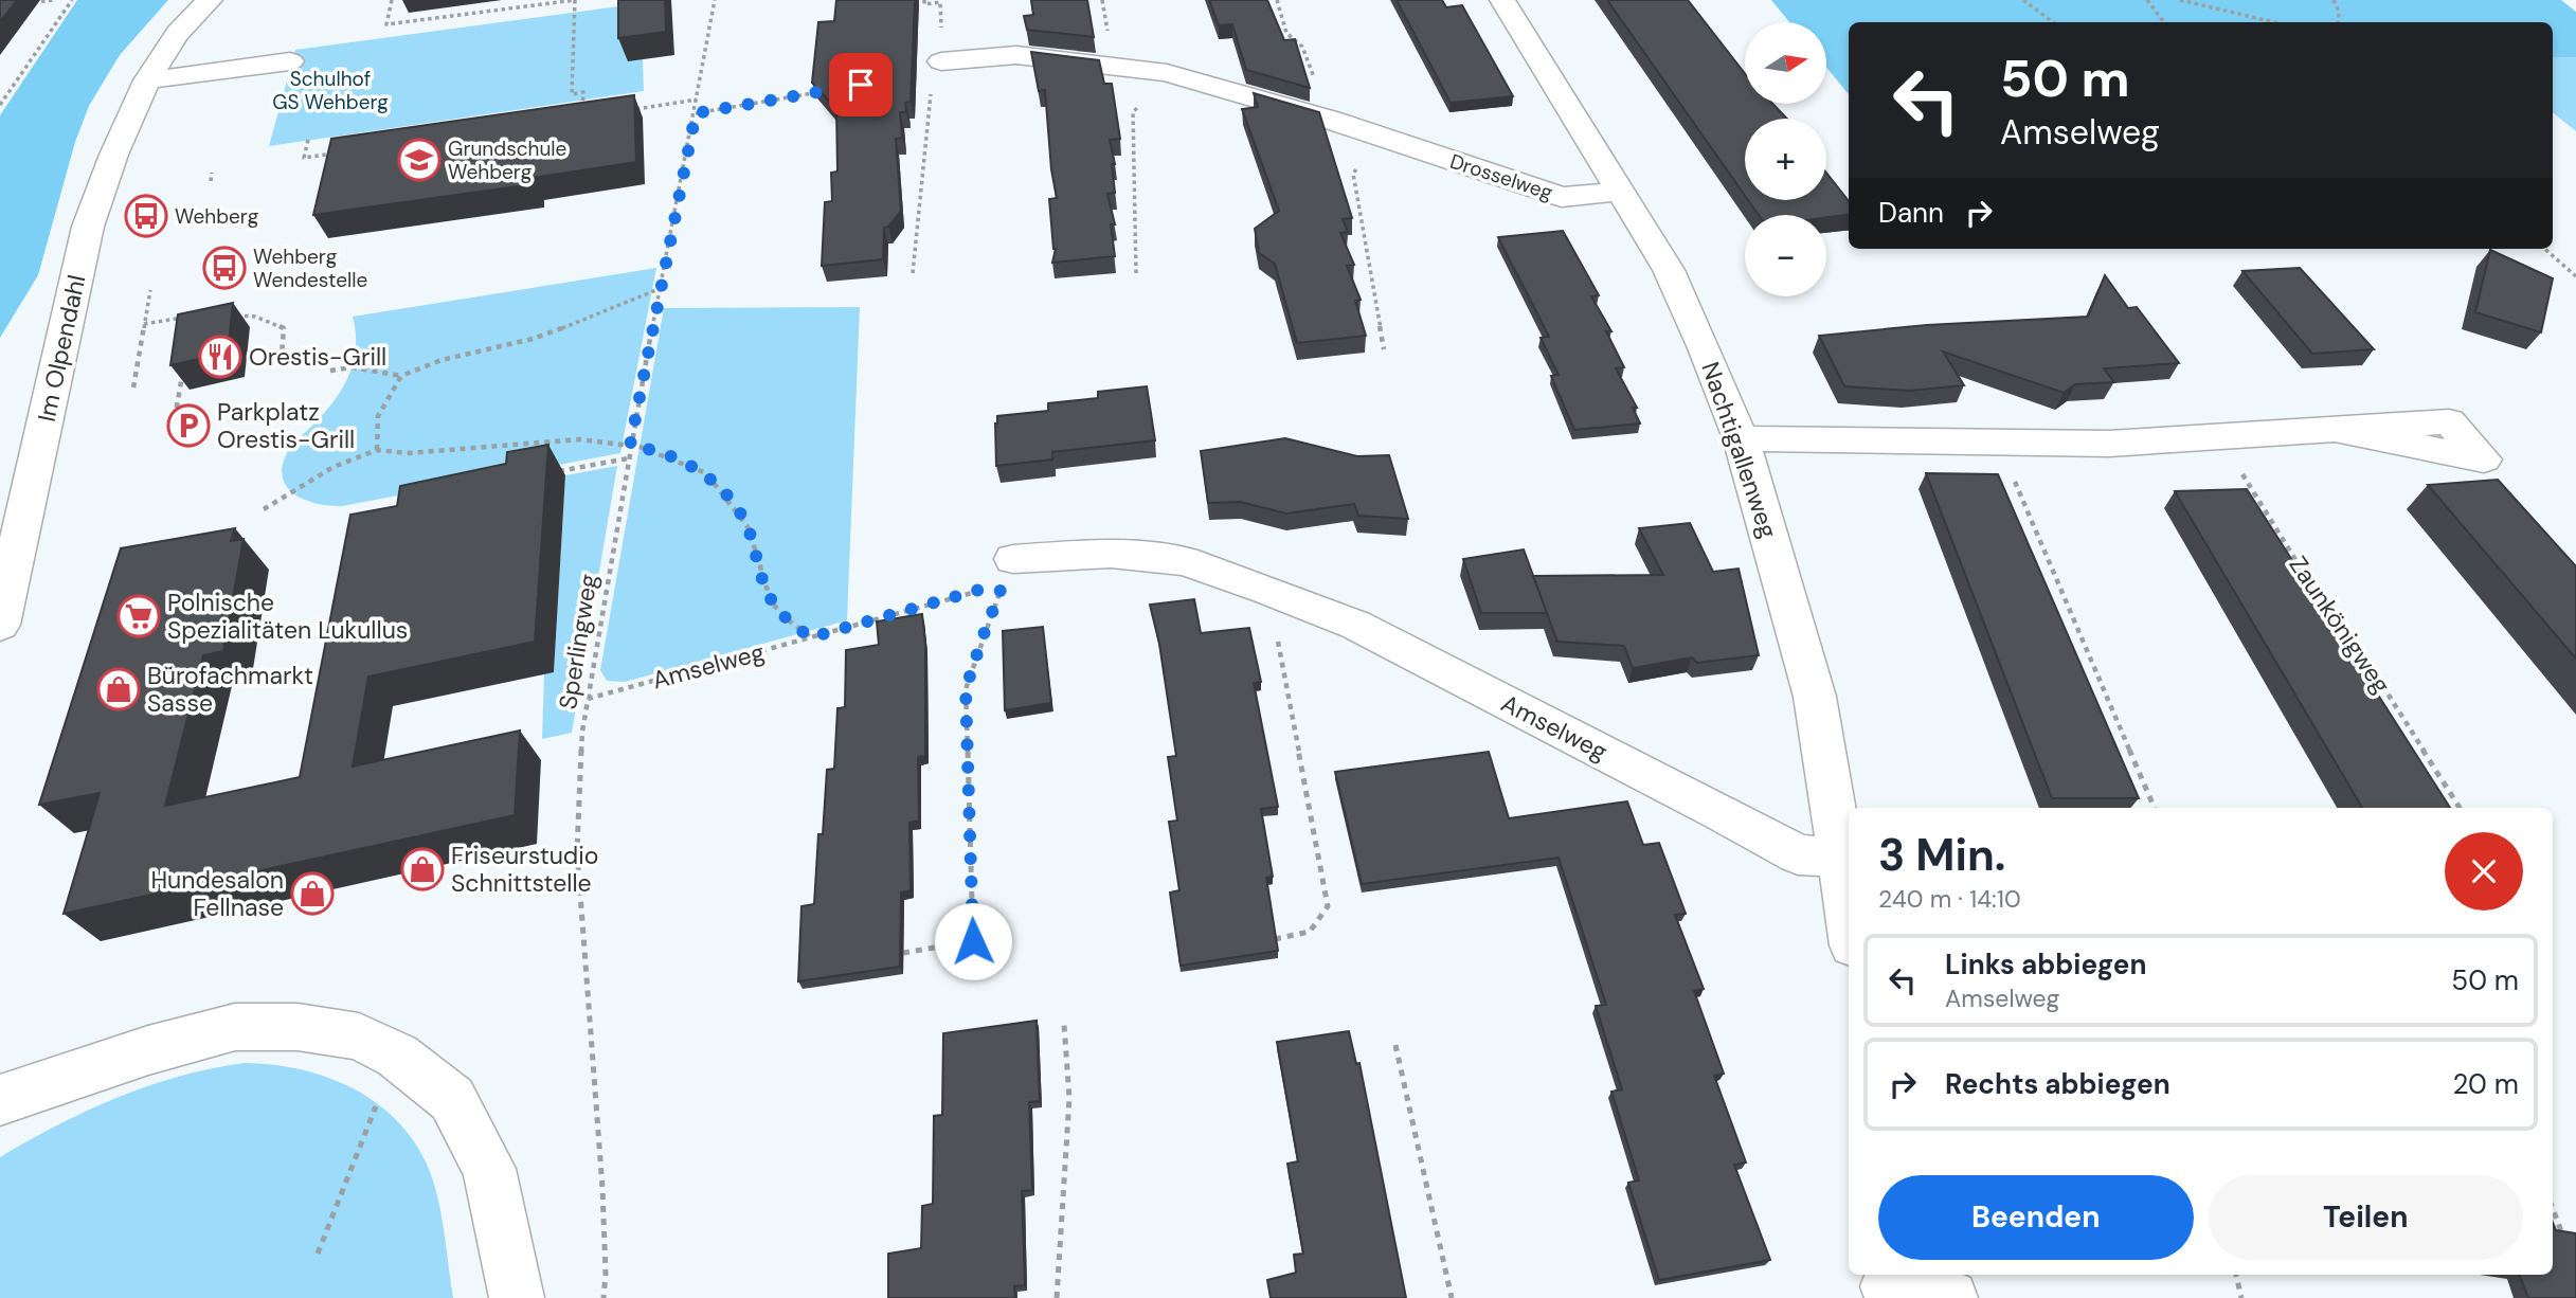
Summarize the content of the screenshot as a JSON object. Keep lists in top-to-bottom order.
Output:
{
  "streets": {
    "street": [
      "Drosselweg",
      "Im Olpendahl",
      "Nachtigallenweg",
      "Amselweg"
    ],
    "path": ["Zaunkönigweg", "Sperlingweg"]
  },
  "crossings": [
    ["Drosselweg", "Nachtigallenweg"],
    ["Nachtigallenweg", "Amselweg"],
    ["Sperlingweg", "Amselweg"]
  ],
  "parks": ["Schulhof GS Wehberg"],
  "places": {
    "school or university": ["Grundschule Wehberg"],
    "bus stop": ["Wehberg", "Wehberg Wendestelle"],
    "restaurant": ["Orestis-Grill"],
    "parking": ["Parkplatz Orestis-Grill"],
    "supermarket": ["Polnische Spezialitäten Lukullus"],
    "shop": ["Bürofachmarkt Sasse", "Friseurstudio Schnittstelle", "Hundesalon Fellnase"]
  },
  "north": "right",
  "page": {
    "map_buttons": ["+", "−"],
    "turn": ["50 m", "Amselweg"],
    "then": "Dann",
    "heading": ["3 Min.", "240 m · 14:10"],
    "list": [
      {
        "name": "Links abbiegen",
        "note": "Amselweg",
        "value": "50 m"
      },
      {
        "name": "Rechts abbiegen",
        "value": "20 m"
      }
    ],
    "buttons": ["Beenden", "Teilen"]
  }
}
